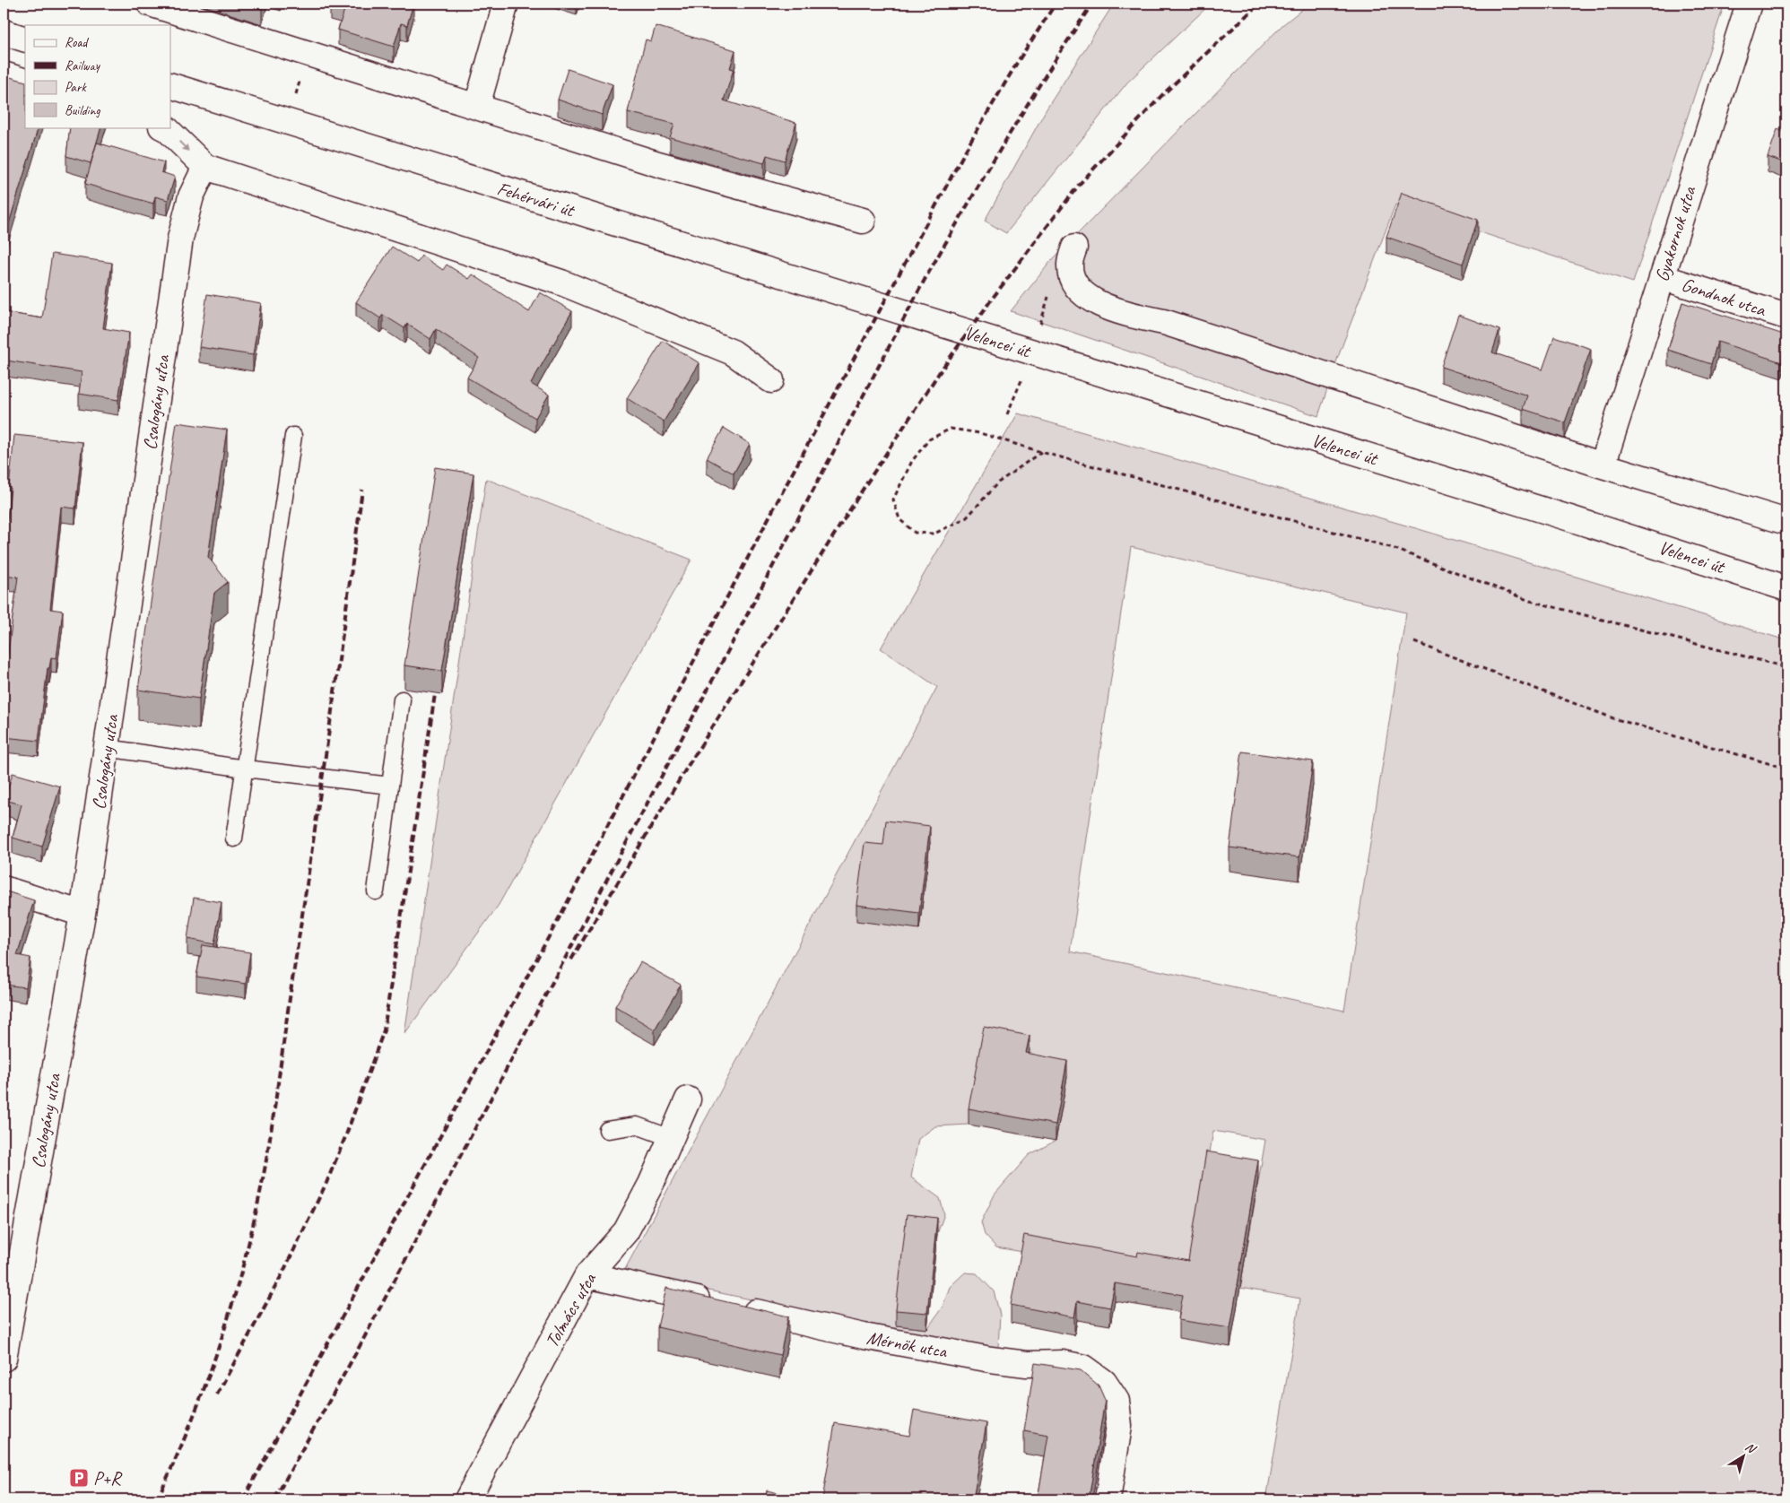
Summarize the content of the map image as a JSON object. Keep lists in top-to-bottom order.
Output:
{
  "streets": {
    "street": [
      "Fehérvári út",
      "Gyakornok utca",
      "Gondnok utca",
      "Velencei út",
      "Csalogány utca",
      "Tolmács utca",
      "Mérnök utca"
    ]
  },
  "crossings": [
    ["Fehérvári út", "Velencei út"],
    ["Gyakornok utca", "Gondnok utca"],
    ["Tolmács utca", "Mérnök utca"]
  ],
  "places": {
    "parking": ["P+R"]
  },
  "legend": [
    "Road",
    "Railway",
    "Park",
    "Building"
  ],
  "north": "top right"
}
